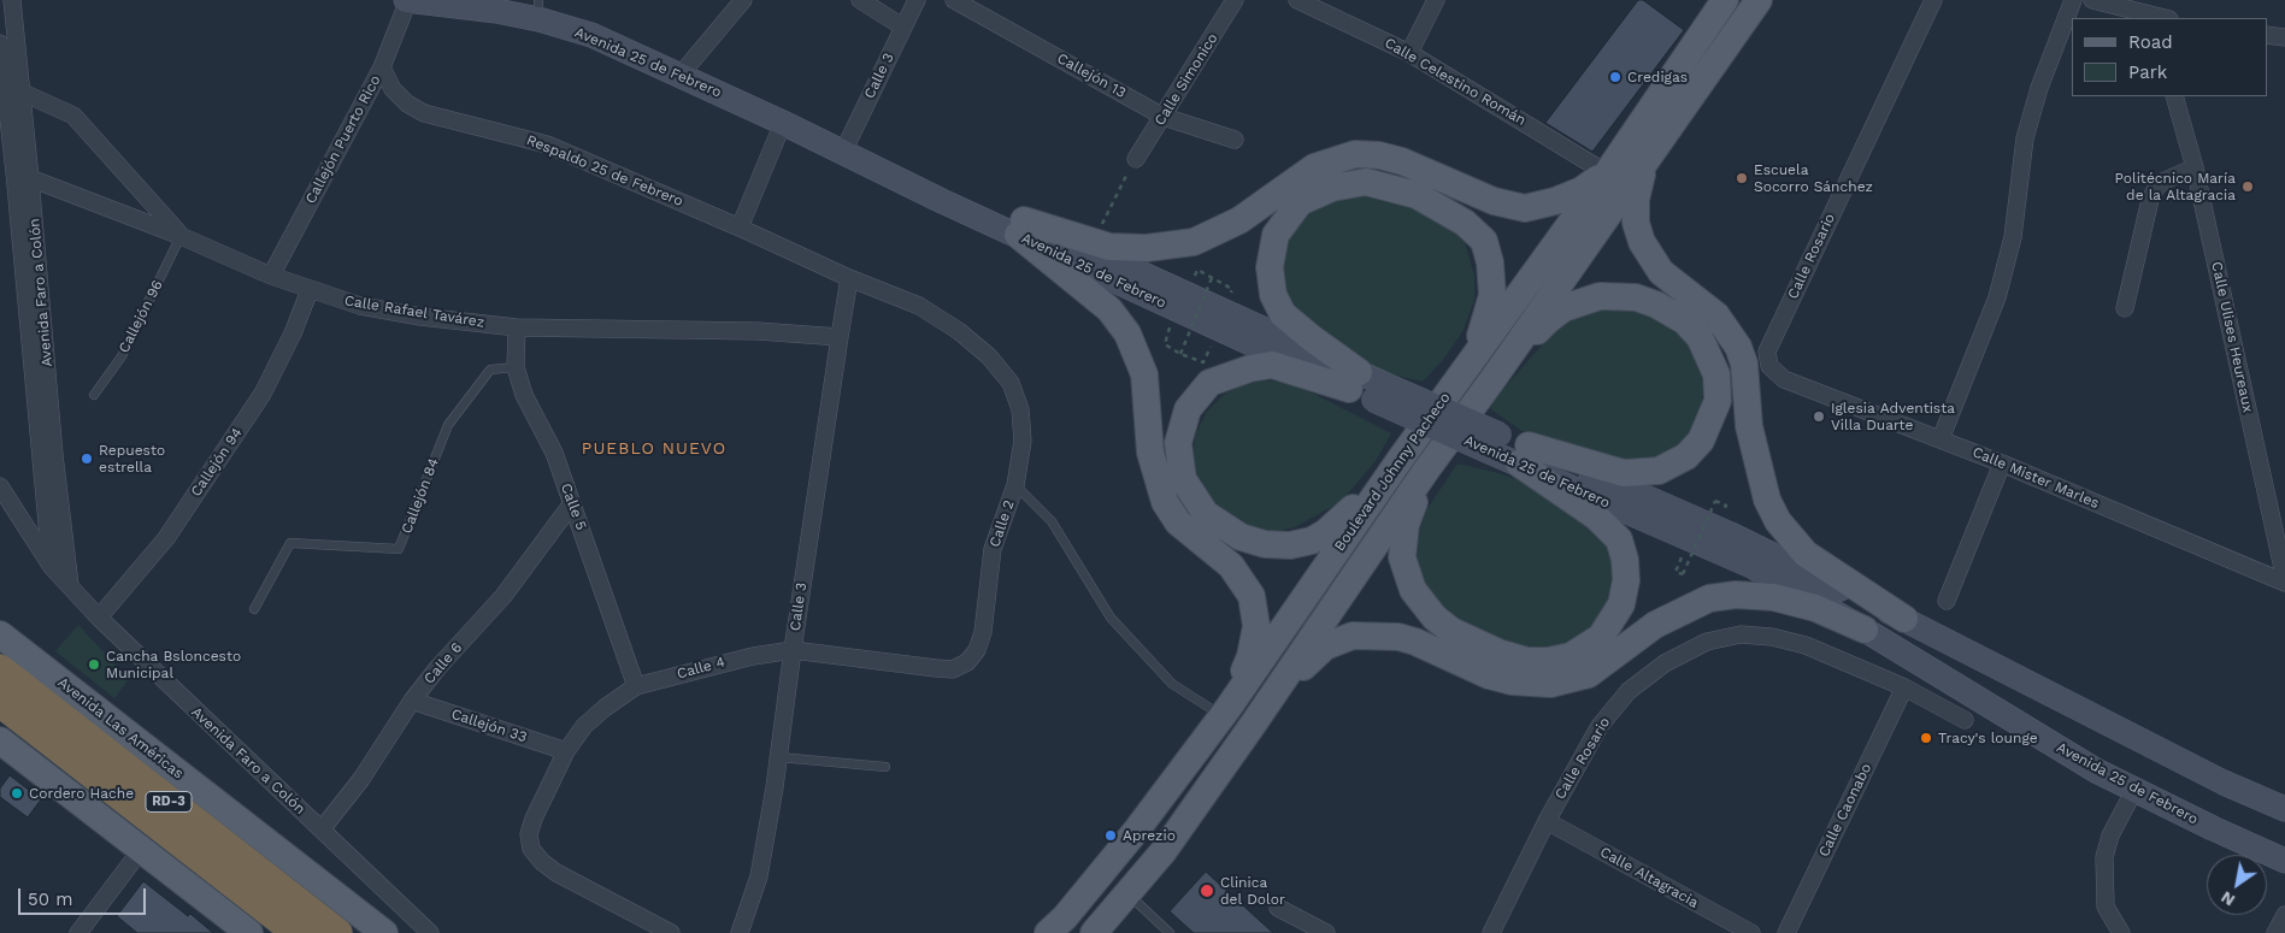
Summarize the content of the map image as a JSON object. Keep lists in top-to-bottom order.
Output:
{
  "streets": {
    "highway": ["RD-3"],
    "main road": ["Avenida 25 de Febrero", "Boulevard Johnny Pacheco", "Avenida Las Américas"],
    "street": [
      "Calle 3",
      "Callejón 13",
      "Calle Simonico",
      "Calle Celestino Román",
      "Callejón Puerto Rico",
      "Respaldo 25 de Febrero",
      "Calle Rosario",
      "Avenida Faro a Colón",
      "Calle Rafael Tavárez",
      "Calle Ulises Heureaux",
      "Callejón 94",
      "Calle Mister Marles",
      "Calle 5",
      "Calle 2",
      "Calle 6",
      "Calle 4",
      "Callejón 33",
      "Calle Caonabo",
      "Calle Altagracia"
    ],
    "lane": ["Callejón 96", "Callejón 84"]
  },
  "crossings": [
    ["Avenida 25 de Febrero", "Calle 3"],
    ["Avenida 25 de Febrero", "Callejón Puerto Rico"],
    ["Calle 3", "Respaldo 25 de Febrero"],
    ["Calle 3", "Calle Rafael Tavárez"],
    ["Calle 3", "Calle 4"],
    ["Callejón 13", "Calle Simonico"],
    ["Calle Celestino Román", "Boulevard Johnny Pacheco"],
    ["Callejón Puerto Rico", "Respaldo 25 de Febrero"],
    ["Callejón Puerto Rico", "Calle Rafael Tavárez"],
    ["Respaldo 25 de Febrero", "Calle 2"],
    ["Calle Rosario", "Calle Mister Marles"],
    ["Calle Rosario", "Calle Caonabo"],
    ["Calle Rosario", "Calle Altagracia"],
    ["Avenida Faro a Colón", "Calle Rafael Tavárez"],
    ["Avenida Faro a Colón", "Callejón 94"],
    ["Avenida Faro a Colón", "Calle 6"],
    ["Calle Rafael Tavárez", "Callejón 96"],
    ["Calle Rafael Tavárez", "Callejón 94"],
    ["Calle Rafael Tavárez", "Calle 5"],
    ["Calle Ulises Heureaux", "Calle Mister Marles"],
    ["Callejón 84", "Calle 5"],
    ["Calle 5", "Calle 6"],
    ["Calle 5", "Calle 4"],
    ["Calle 2", "Calle 4"],
    ["Calle 6", "Callejón 33"],
    ["Calle 4", "Callejón 33"]
  ],
  "districts": ["PUEBLO NUEVO"],
  "places": [
    "Credigas",
    "Escuela Socorro Sánchez",
    "Politécnico María de la Altagracia",
    "Iglesia Adventista Villa Duarte",
    "Repuesto estrella",
    "Cancha Bsloncesto Municipal",
    "Tracy's lounge",
    "Cordero Hache",
    "Aprezio",
    "Clinica del Dolor"
  ],
  "legend": ["Road", "Park"],
  "scale_bar": "50 m",
  "north": "bottom left"
}
